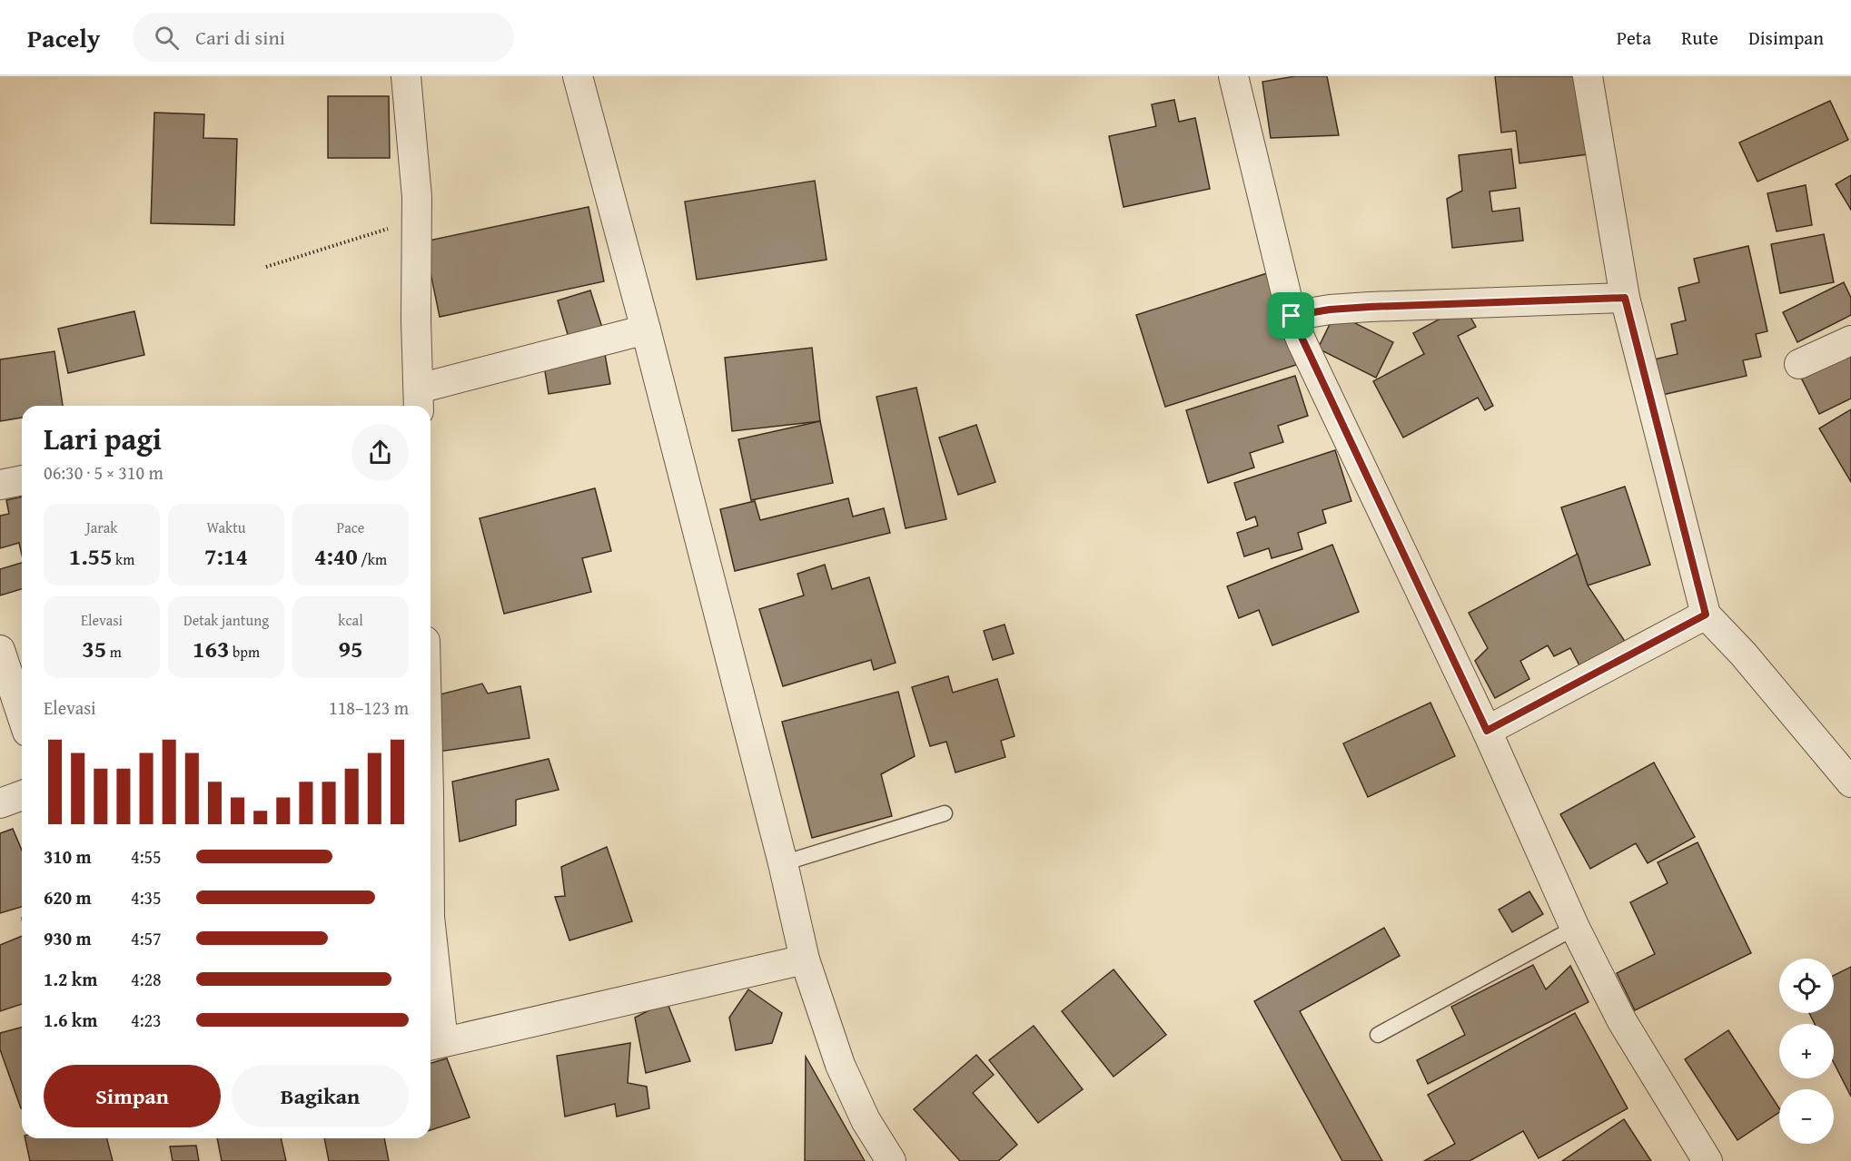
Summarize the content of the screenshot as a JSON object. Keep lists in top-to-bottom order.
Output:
{
  "page": {
    "header": "Pacely",
    "search": "Cari di sini",
    "nav": ["Peta", "Rute", "Disimpan"],
    "heading": ["Lari pagi", "06:30 · 5 × 310 m"],
    "stats": [
      ["Jarak", "1.55 km"],
      ["Waktu", "7:14"],
      ["Pace", "4:40 /km"],
      ["Elevasi", "35 m"],
      ["Detak jantung", "163 bpm"],
      ["kcal", "95"]
    ],
    "chart": ["Elevasi", "118–123 m"],
    "list": [
      {
        "name": "310 m",
        "note": "4:55"
      },
      {
        "name": "620 m",
        "note": "4:35"
      },
      {
        "name": "930 m",
        "note": "4:57"
      },
      {
        "name": "1.2 km",
        "note": "4:28"
      },
      {
        "name": "1.6 km",
        "note": "4:23"
      }
    ],
    "map_buttons": ["+", "−"],
    "buttons": ["Simpan", "Bagikan"]
  }
}
